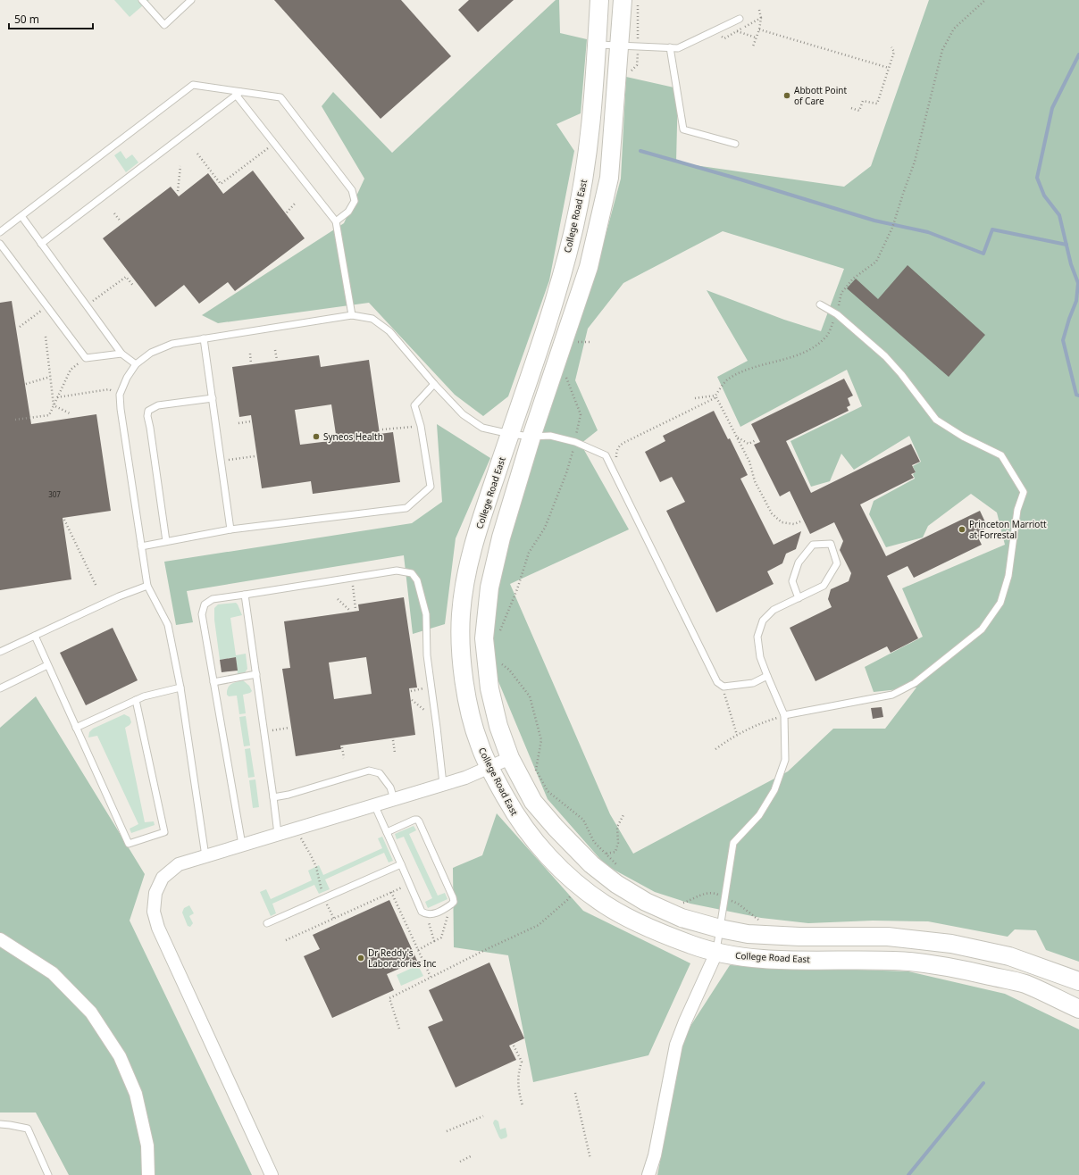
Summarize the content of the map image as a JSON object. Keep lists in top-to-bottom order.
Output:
{
  "streets": {
    "street": ["College Road East"]
  },
  "places": [
    "Abbott Point of Care",
    "Syneos Health",
    "Princeton Marriott at Forrestal",
    "Dr Reddy's Laboratories Inc"
  ],
  "house_numbers": ["307"],
  "scale_bar": "50 m"
}
